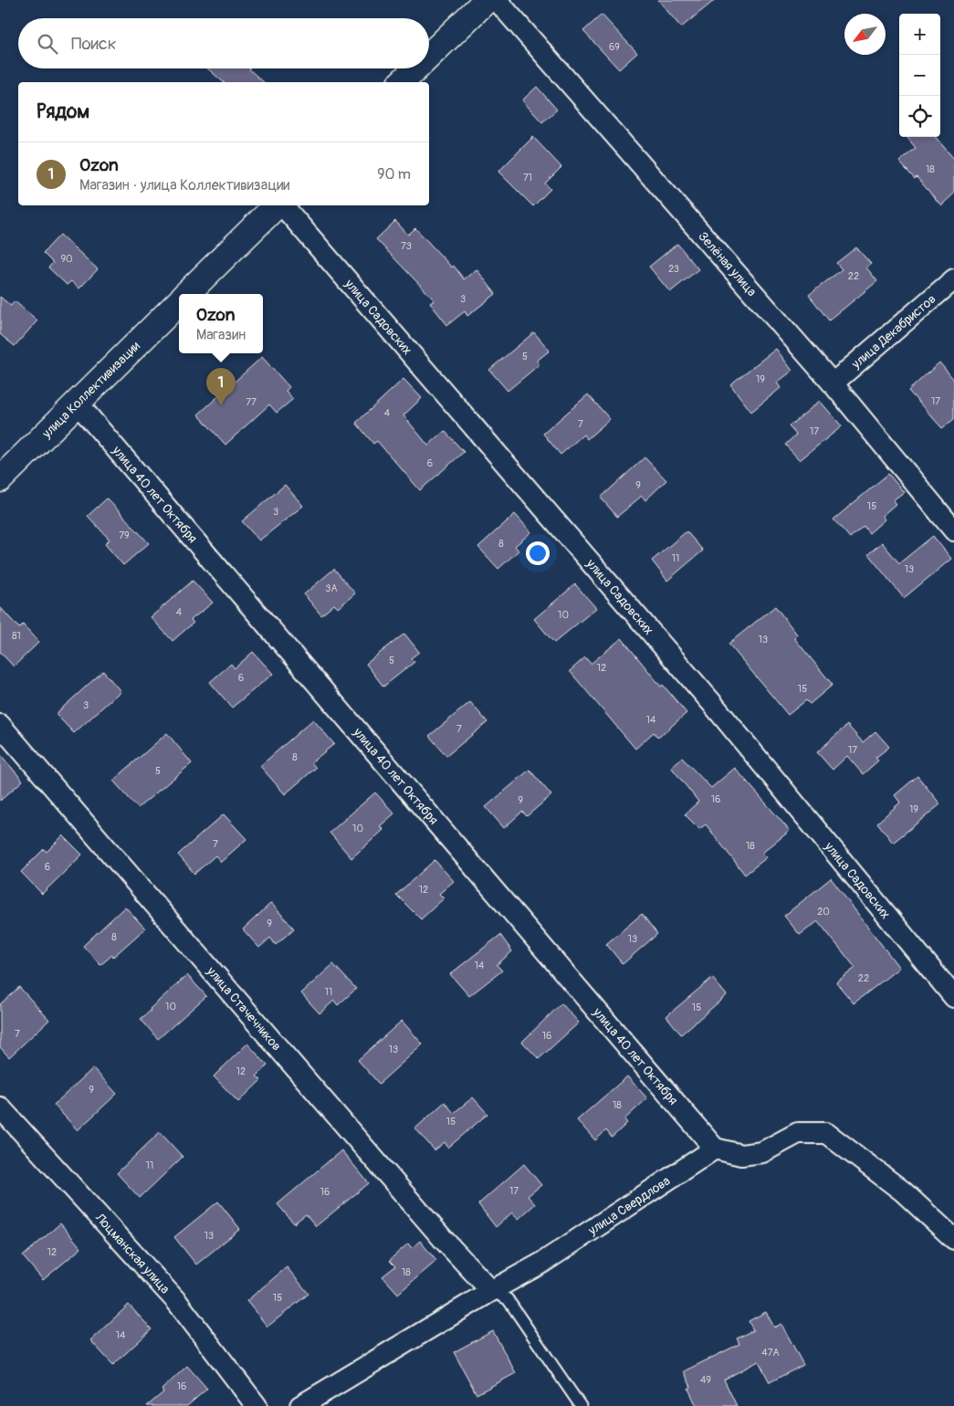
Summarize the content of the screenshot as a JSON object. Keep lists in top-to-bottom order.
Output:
{
  "streets": {
    "main road": ["улица Коллективизации"],
    "street": [
      "Зелёная улица",
      "улица Садовских",
      "улица Декабристов",
      "улица 40 лет Октября",
      "улица Стачечников",
      "улица Свердлова",
      "Лоцманская улица"
    ]
  },
  "crossings": [
    ["Зелёная улица", "улица Декабристов"],
    ["улица Коллективизации", "улица 40 лет Октября"],
    ["улица 40 лет Октября", "улица Свердлова"],
    ["улица Стачечников", "улица Свердлова"]
  ],
  "house_numbers": [
    "69",
    "18",
    "71",
    "73",
    "90",
    "23",
    "22",
    "3",
    "5",
    "19",
    "17",
    "77",
    "4",
    "7",
    "17",
    "6",
    "9",
    "15",
    "3",
    "79",
    "8",
    "11",
    "13",
    "3А",
    "4",
    "10",
    "81",
    "13",
    "5",
    "12",
    "6",
    "15",
    "3",
    "14",
    "7",
    "17",
    "8",
    "5",
    "16",
    "9",
    "19",
    "10",
    "7",
    "18",
    "6",
    "12",
    "20",
    "9",
    "8",
    "13",
    "14",
    "22",
    "11",
    "10",
    "15",
    "7",
    "16",
    "13",
    "12",
    "9",
    "18",
    "15",
    "11",
    "17",
    "16",
    "13",
    "12",
    "18",
    "15",
    "14",
    "47А",
    "49",
    "16"
  ],
  "north": "bottom left",
  "page": {
    "map_buttons": ["+", "−"],
    "search": "Поиск",
    "heading": "Рядом",
    "list": [
      {
        "mark": "1",
        "name": "Ozon",
        "note": "Магазин · улица Коллективизации",
        "value": "90 m"
      }
    ],
    "popup": ["Ozon", "Магазин"],
    "pins": "1"
  }
}
